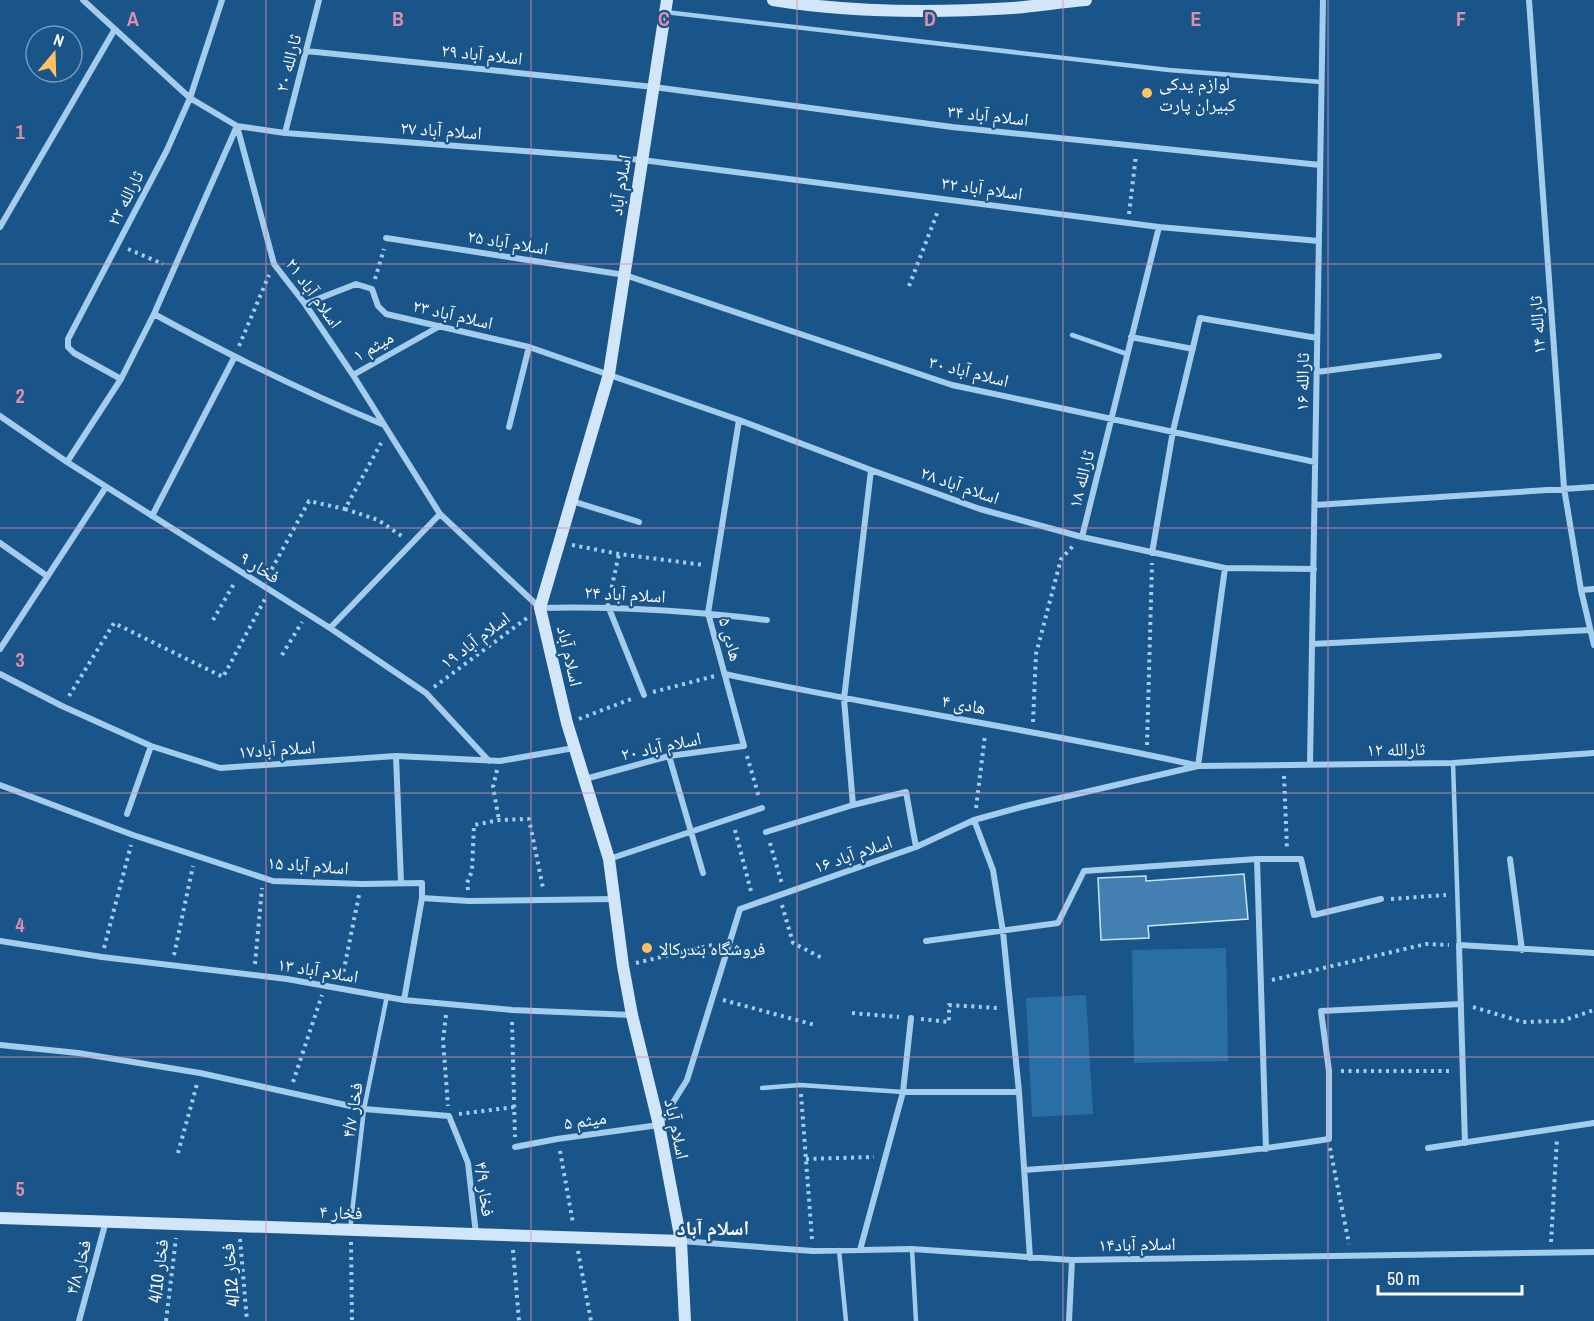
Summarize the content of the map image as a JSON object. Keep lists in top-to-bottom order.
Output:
{
  "streets": {
    "street": [
      "اسلام آباد ۲۹",
      "ثارالله ۲۰",
      "اسلام آباد ۳۴",
      "اسلام آباد ۲۷",
      "اسلام آباد",
      "اسلام آباد ۳۲",
      "ثارالله ۲۲",
      "اسلام آباد ۲۵",
      "اسلام آباد ۲۱",
      "اسلام آباد ۲۳",
      "ثارالله ۱۴",
      "میثم ۱",
      "اسلام آباد ۳۰",
      "ثارالله ۱۶",
      "ثارالله ۱۸",
      "اسلام آباد ۲۸",
      "فخار ۹",
      "اسلام آباد ۲۴",
      "هادی ۵",
      "هادی ۴",
      "اسلام آباد ۲۰",
      "اسلام آباد۱۷",
      "ثارالله ۱۲",
      "اسلام آباد ۱۶",
      "اسلام آباد ۱۵",
      "اسلام آباد ۱۳",
      "میثم ۵",
      "فخار ۴/۹",
      "فخار ۴",
      "اسلام آباد۱۴",
      "فخار ۴/۸"
    ],
    "lane": ["فخار ۴/۷"],
    "path": ["اسلام آباد ۱۹", "فخار 4/10", "فخار 4/12"]
  },
  "crossings": [
    ["اسلام آباد ۲۹", "ثارالله ۲۰"],
    ["اسلام آباد ۲۹", "اسلام آباد ۳۴"],
    ["اسلام آباد ۲۹", "اسلام آباد"],
    ["ثارالله ۲۰", "اسلام آباد ۲۷"],
    ["اسلام آباد ۳۴", "اسلام آباد"],
    ["اسلام آباد ۳۴", "ثارالله ۱۶"],
    ["اسلام آباد ۲۷", "اسلام آباد"],
    ["اسلام آباد ۲۷", "اسلام آباد ۳۲"],
    ["اسلام آباد ۲۷", "اسلام آباد ۲۱"],
    ["اسلام آباد", "اسلام آباد ۳۲"],
    ["اسلام آباد", "اسلام آباد ۲۵"],
    ["اسلام آباد", "اسلام آباد ۲۱"],
    ["اسلام آباد", "اسلام آباد ۲۳"],
    ["اسلام آباد", "اسلام آباد ۳۰"],
    ["اسلام آباد", "اسلام آباد ۲۸"],
    ["اسلام آباد", "اسلام آباد ۲۴"],
    ["اسلام آباد", "اسلام آباد ۱۹"],
    ["اسلام آباد", "اسلام آباد ۲۰"],
    ["اسلام آباد", "اسلام آباد۱۷"],
    ["اسلام آباد", "اسلام آباد ۱۶"],
    ["اسلام آباد", "اسلام آباد ۱۳"],
    ["اسلام آباد", "میثم ۵"],
    ["اسلام آباد", "فخار ۴"],
    ["اسلام آباد", "اسلام آباد۱۴"],
    ["اسلام آباد ۳۲", "ثارالله ۱۶"],
    ["اسلام آباد ۳۲", "ثارالله ۱۸"],
    ["اسلام آباد ۲۵", "اسلام آباد ۳۰"],
    ["اسلام آباد ۲۱", "میثم ۱"],
    ["اسلام آباد ۲۱", "اسلام آباد ۲۴"],
    ["اسلام آباد ۲۱", "اسلام آباد ۱۹"],
    ["اسلام آباد ۲۳", "میثم ۱"],
    ["اسلام آباد ۲۳", "اسلام آباد ۲۸"],
    ["اسلام آباد ۳۰", "ثارالله ۱۶"],
    ["اسلام آباد ۳۰", "ثارالله ۱۸"],
    ["ثارالله ۱۶", "اسلام آباد ۲۸"],
    ["ثارالله ۱۶", "ثارالله ۱۲"],
    ["ثارالله ۱۸", "اسلام آباد ۲۸"],
    ["ثارالله ۱۸", "هادی ۴"],
    ["فخار ۹", "اسلام آباد ۱۹"],
    ["فخار ۹", "اسلام آباد۱۷"],
    ["اسلام آباد ۲۴", "هادی ۵"],
    ["اسلام آباد ۲۴", "اسلام آباد ۱۹"],
    ["هادی ۵", "هادی ۴"],
    ["هادی ۵", "اسلام آباد ۲۰"],
    ["هادی ۴", "ثارالله ۱۲"],
    ["هادی ۴", "اسلام آباد ۱۶"],
    ["ثارالله ۱۲", "اسلام آباد ۱۶"],
    ["اسلام آباد ۱۶", "میثم ۵"],
    ["اسلام آباد ۱۳", "فخار ۴/۷"],
    ["فخار ۴/۷", "فخار ۴"],
    ["فخار ۴/۹", "فخار ۴"],
    ["فخار ۴", "اسلام آباد۱۴"],
    ["فخار ۴", "فخار ۴/۸"],
    ["فخار ۴", "فخار 4/10"],
    ["فخار ۴", "فخار 4/12"]
  ],
  "districts": ["اسلام آباد"],
  "places": ["لوازم یدکی کبیران پارت", "فروشگاه بندرکالا"],
  "scale_bar": "50 m",
  "north": "top",
  "grid": {
    "columns": [
      "A",
      "B",
      "C",
      "D",
      "E",
      "F"
    ],
    "rows": [
      "1",
      "2",
      "3",
      "4",
      "5"
    ]
  }
}
